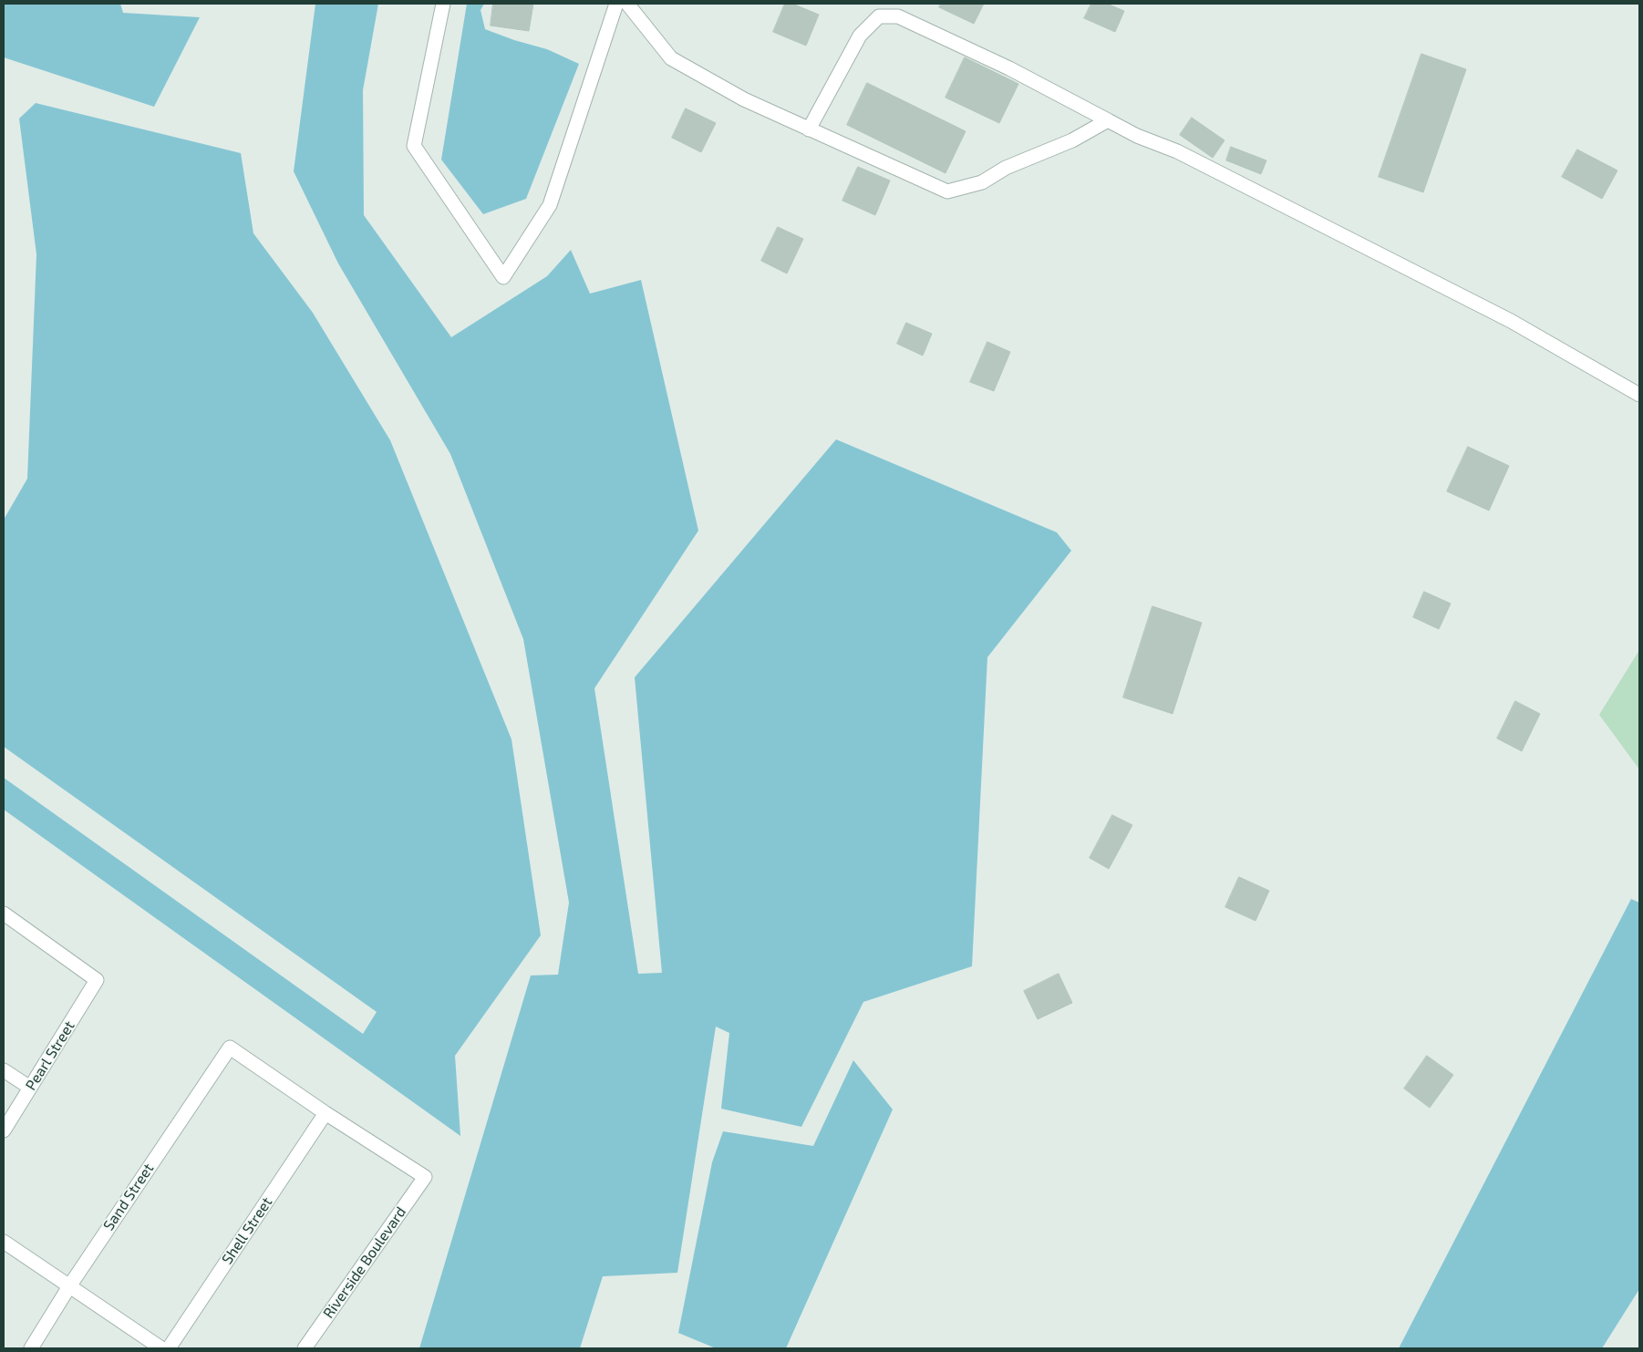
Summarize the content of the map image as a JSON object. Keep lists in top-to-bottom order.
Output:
{
  "streets": {
    "street": [
      "Pearl Street",
      "Sand Street",
      "Shell Street",
      "Riverside Boulevard"
    ]
  },
  "crossings": [
    ["Sand Street", "Shell Street"],
    ["Sand Street", "Riverside Boulevard"],
    ["Shell Street", "Riverside Boulevard"]
  ]
}
